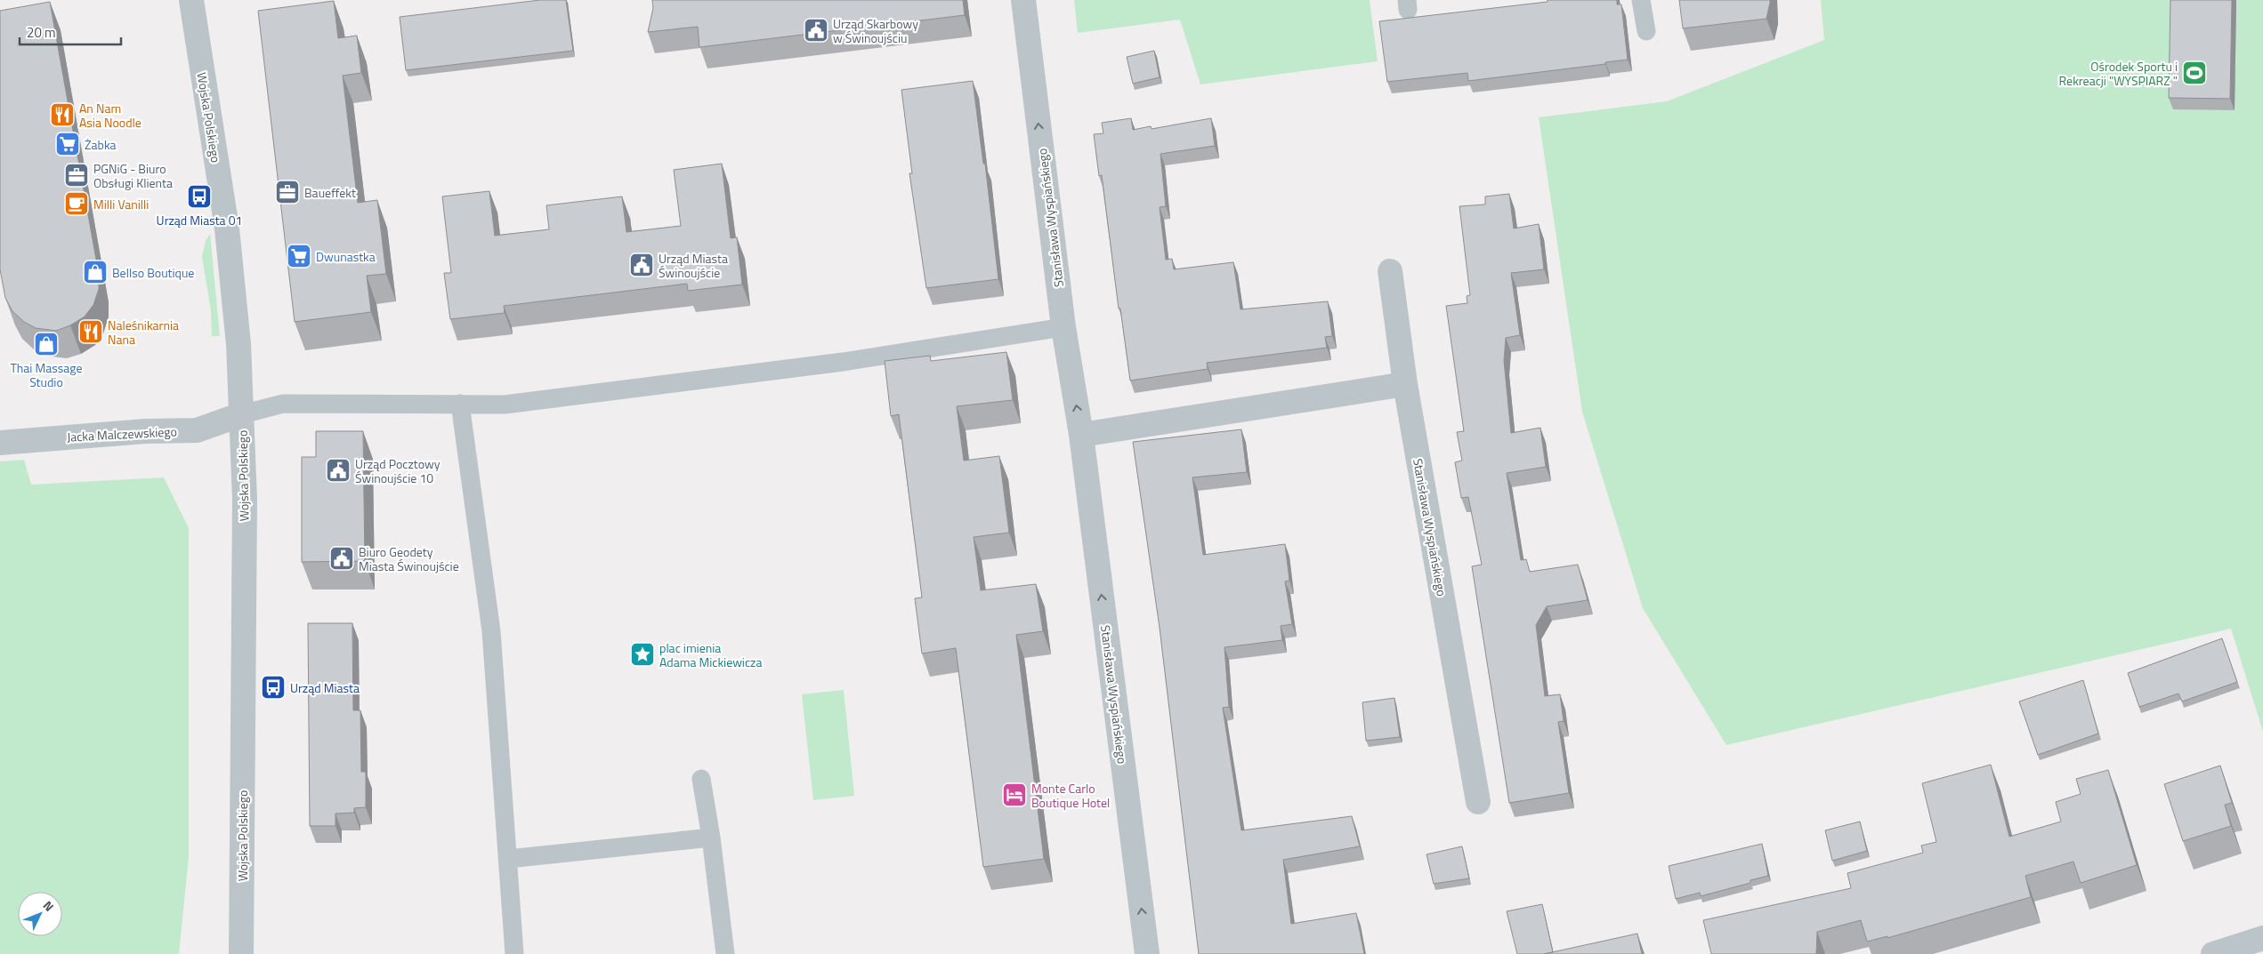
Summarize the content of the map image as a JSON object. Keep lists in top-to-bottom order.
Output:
{
  "streets": {
    "street": ["Wojska Polskiego", "Stanisława Wyspiańskiego", "Jacka Malczewskiego"]
  },
  "crossings": [
    ["Wojska Polskiego", "Jacka Malczewskiego"]
  ],
  "one_way": ["Stanisława Wyspiańskiego"],
  "places": {
    "public building": [
      "Urząd Skarbowy w Świnoujściu",
      "Urząd Miasta Świnoujście",
      "Urząd Pocztowy Świnoujście 10",
      "Biuro Geodety Miasta Świnoujście"
    ],
    "sports": ["Ośrodek Sportu i Rekreacji \"WYSPIARZ \""],
    "restaurant": ["An Nam Asia Noodle", "Naleśnikarnia Nana"],
    "supermarket": ["Żabka", "Dwunastka"],
    "office": ["PGNiG - Biuro Obsługi Klienta", "Baueffekt"],
    "bus stop": ["Urząd Miasta 01", "Urząd Miasta"],
    "cafe": ["Milli Vanilli"],
    "shop": ["Bellso Boutique", "Thai Massage Studio"],
    "place": ["plac imienia Adama Mickiewicza"],
    "hotel": ["Monte Carlo Boutique Hotel"]
  },
  "scale_bar": "20 m",
  "north": "top right"
}
